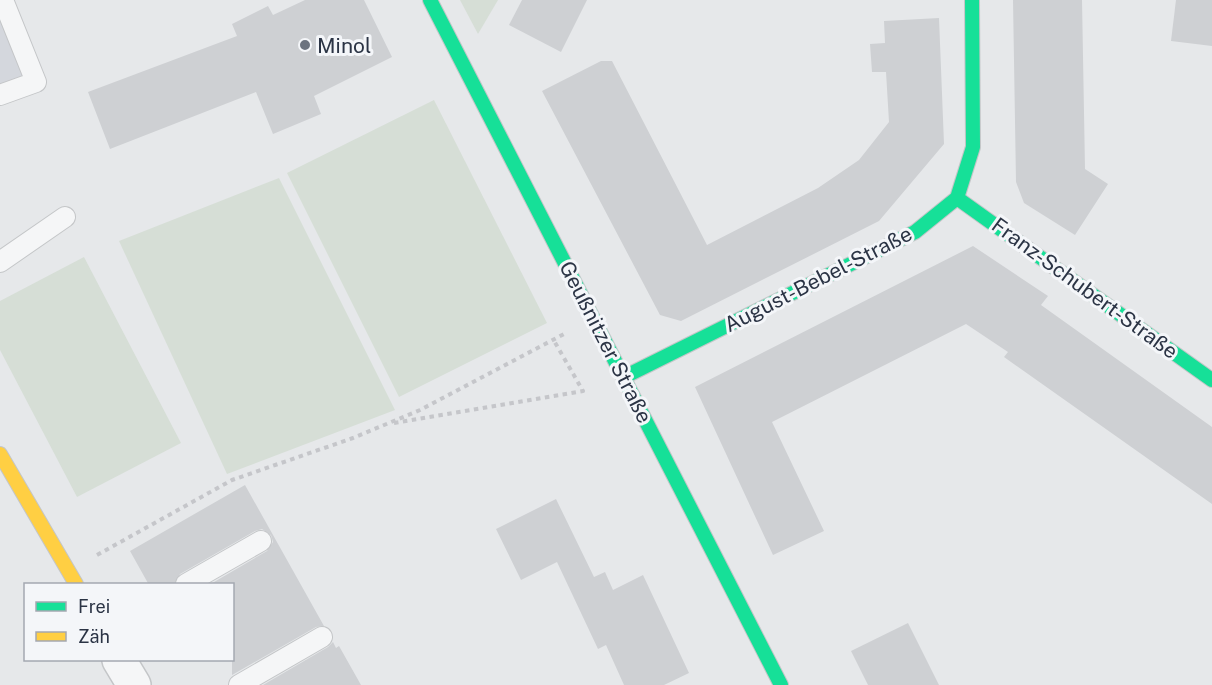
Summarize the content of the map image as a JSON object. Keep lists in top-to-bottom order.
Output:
{
  "streets": {
    "street": ["August-Bebel-Straße", "Franz-Schubert-Straße", "Geußnitzer Straße"]
  },
  "crossings": [
    ["August-Bebel-Straße", "Franz-Schubert-Straße"],
    ["August-Bebel-Straße", "Geußnitzer Straße"]
  ],
  "places": ["Minol"],
  "legend": ["Frei", "Zäh"]
}
